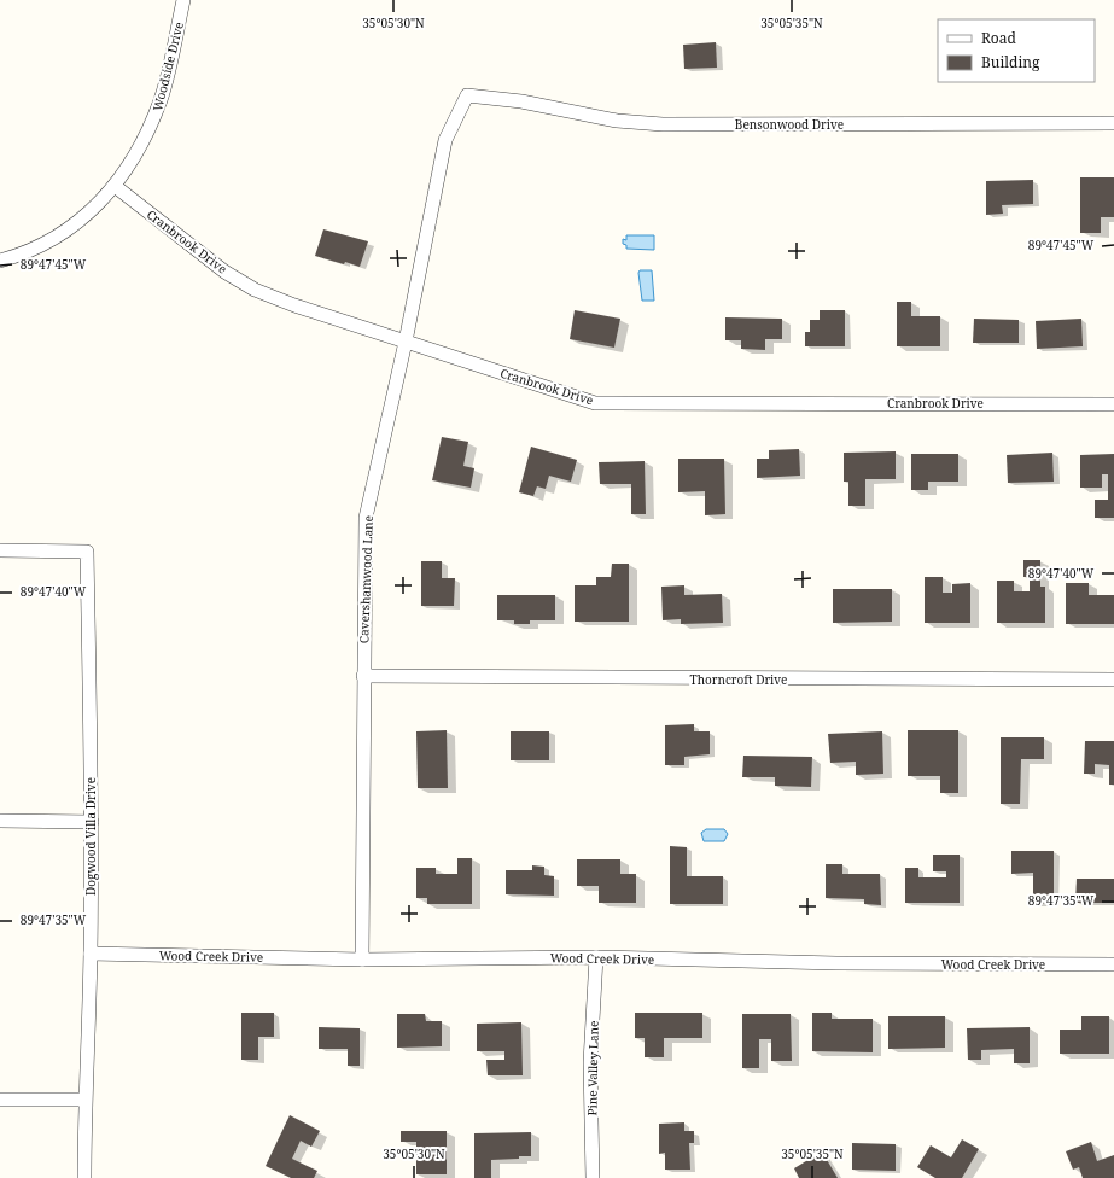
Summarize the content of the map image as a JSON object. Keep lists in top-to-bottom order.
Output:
{
  "streets": {
    "street": [
      "Woodside Drive",
      "Bensonwood Drive",
      "Cranbrook Drive",
      "Cavershamwood Lane",
      "Thorncroft Drive",
      "Dogwood Villa Drive",
      "Wood Creek Drive",
      "Pine Valley Lane"
    ]
  },
  "crossings": [
    ["Woodside Drive", "Cranbrook Drive"],
    ["Bensonwood Drive", "Cavershamwood Lane"],
    ["Cranbrook Drive", "Cavershamwood Lane"],
    ["Cavershamwood Lane", "Thorncroft Drive"],
    ["Cavershamwood Lane", "Wood Creek Drive"],
    ["Dogwood Villa Drive", "Wood Creek Drive"],
    ["Wood Creek Drive", "Pine Valley Lane"]
  ],
  "legend": ["Road", "Building"],
  "coordinates": [
    "35°05'30\"N",
    "35°05'35\"N",
    "89°47'45\"W",
    "89°47'40\"W",
    "89°47'35\"W"
  ]
}
